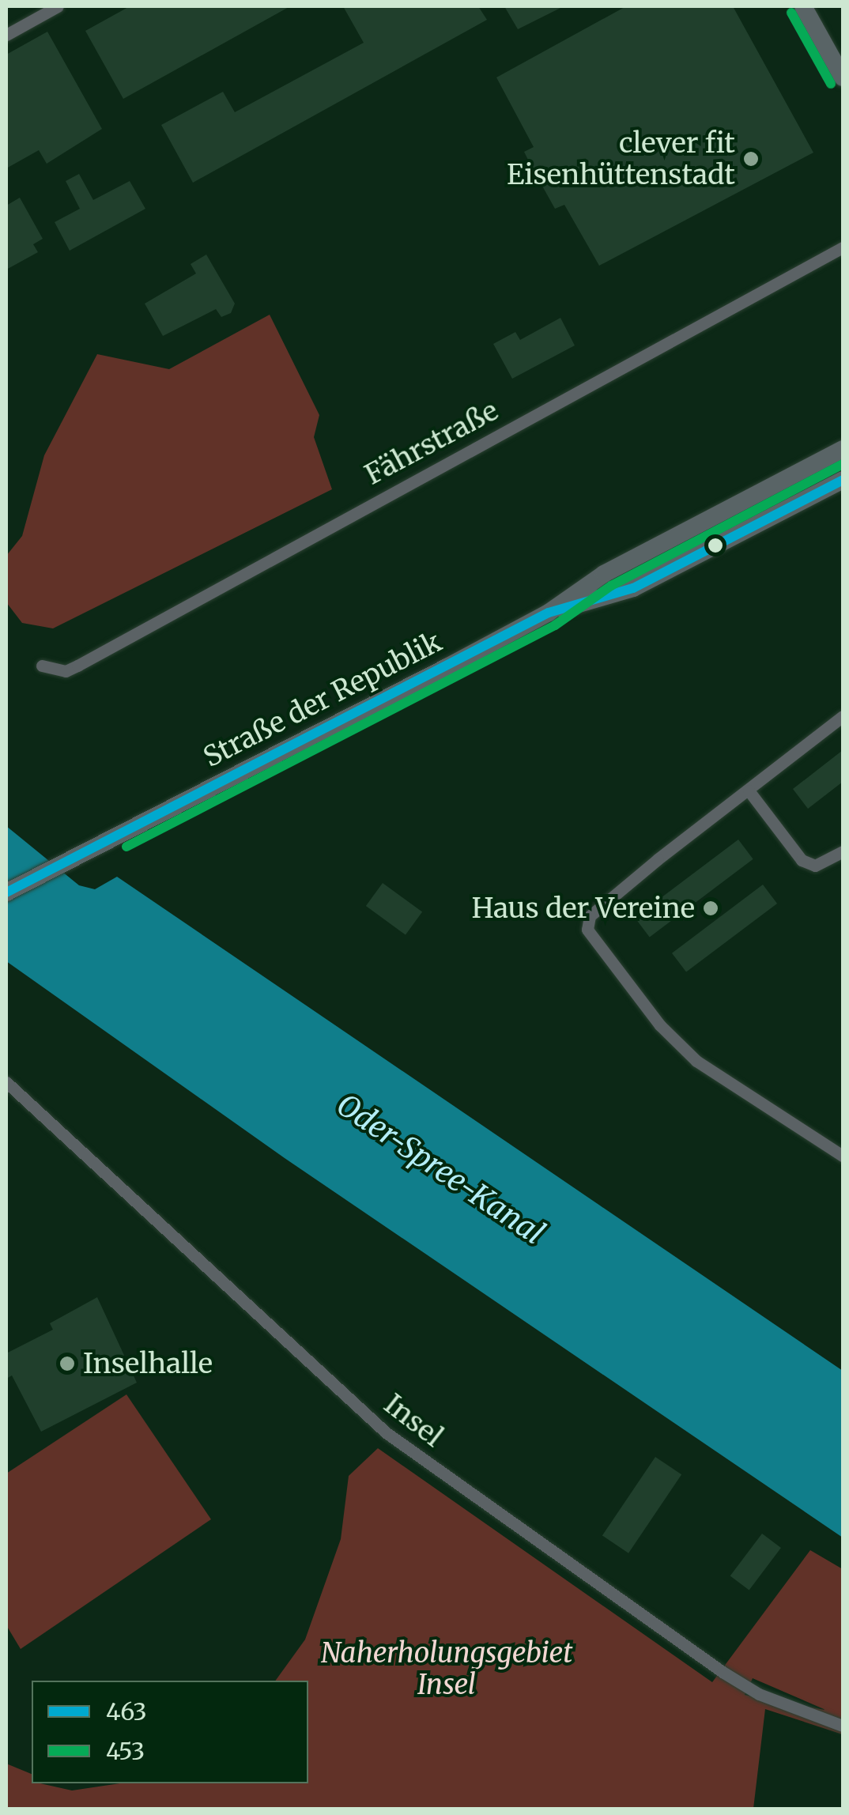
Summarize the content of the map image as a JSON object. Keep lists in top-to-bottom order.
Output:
{
  "streets": {
    "main road": ["Straße der Republik"],
    "street": ["Fährstraße", "Insel"]
  },
  "water": ["Oder-Spree-Kanal"],
  "parks": ["Naherholungsgebiet Insel"],
  "places": ["clever fit Eisenhüttenstadt", "Haus der Vereine", "Inselhalle"],
  "lines": ["transit line 453", "transit line 463"],
  "legend": ["463", "453"]
}
